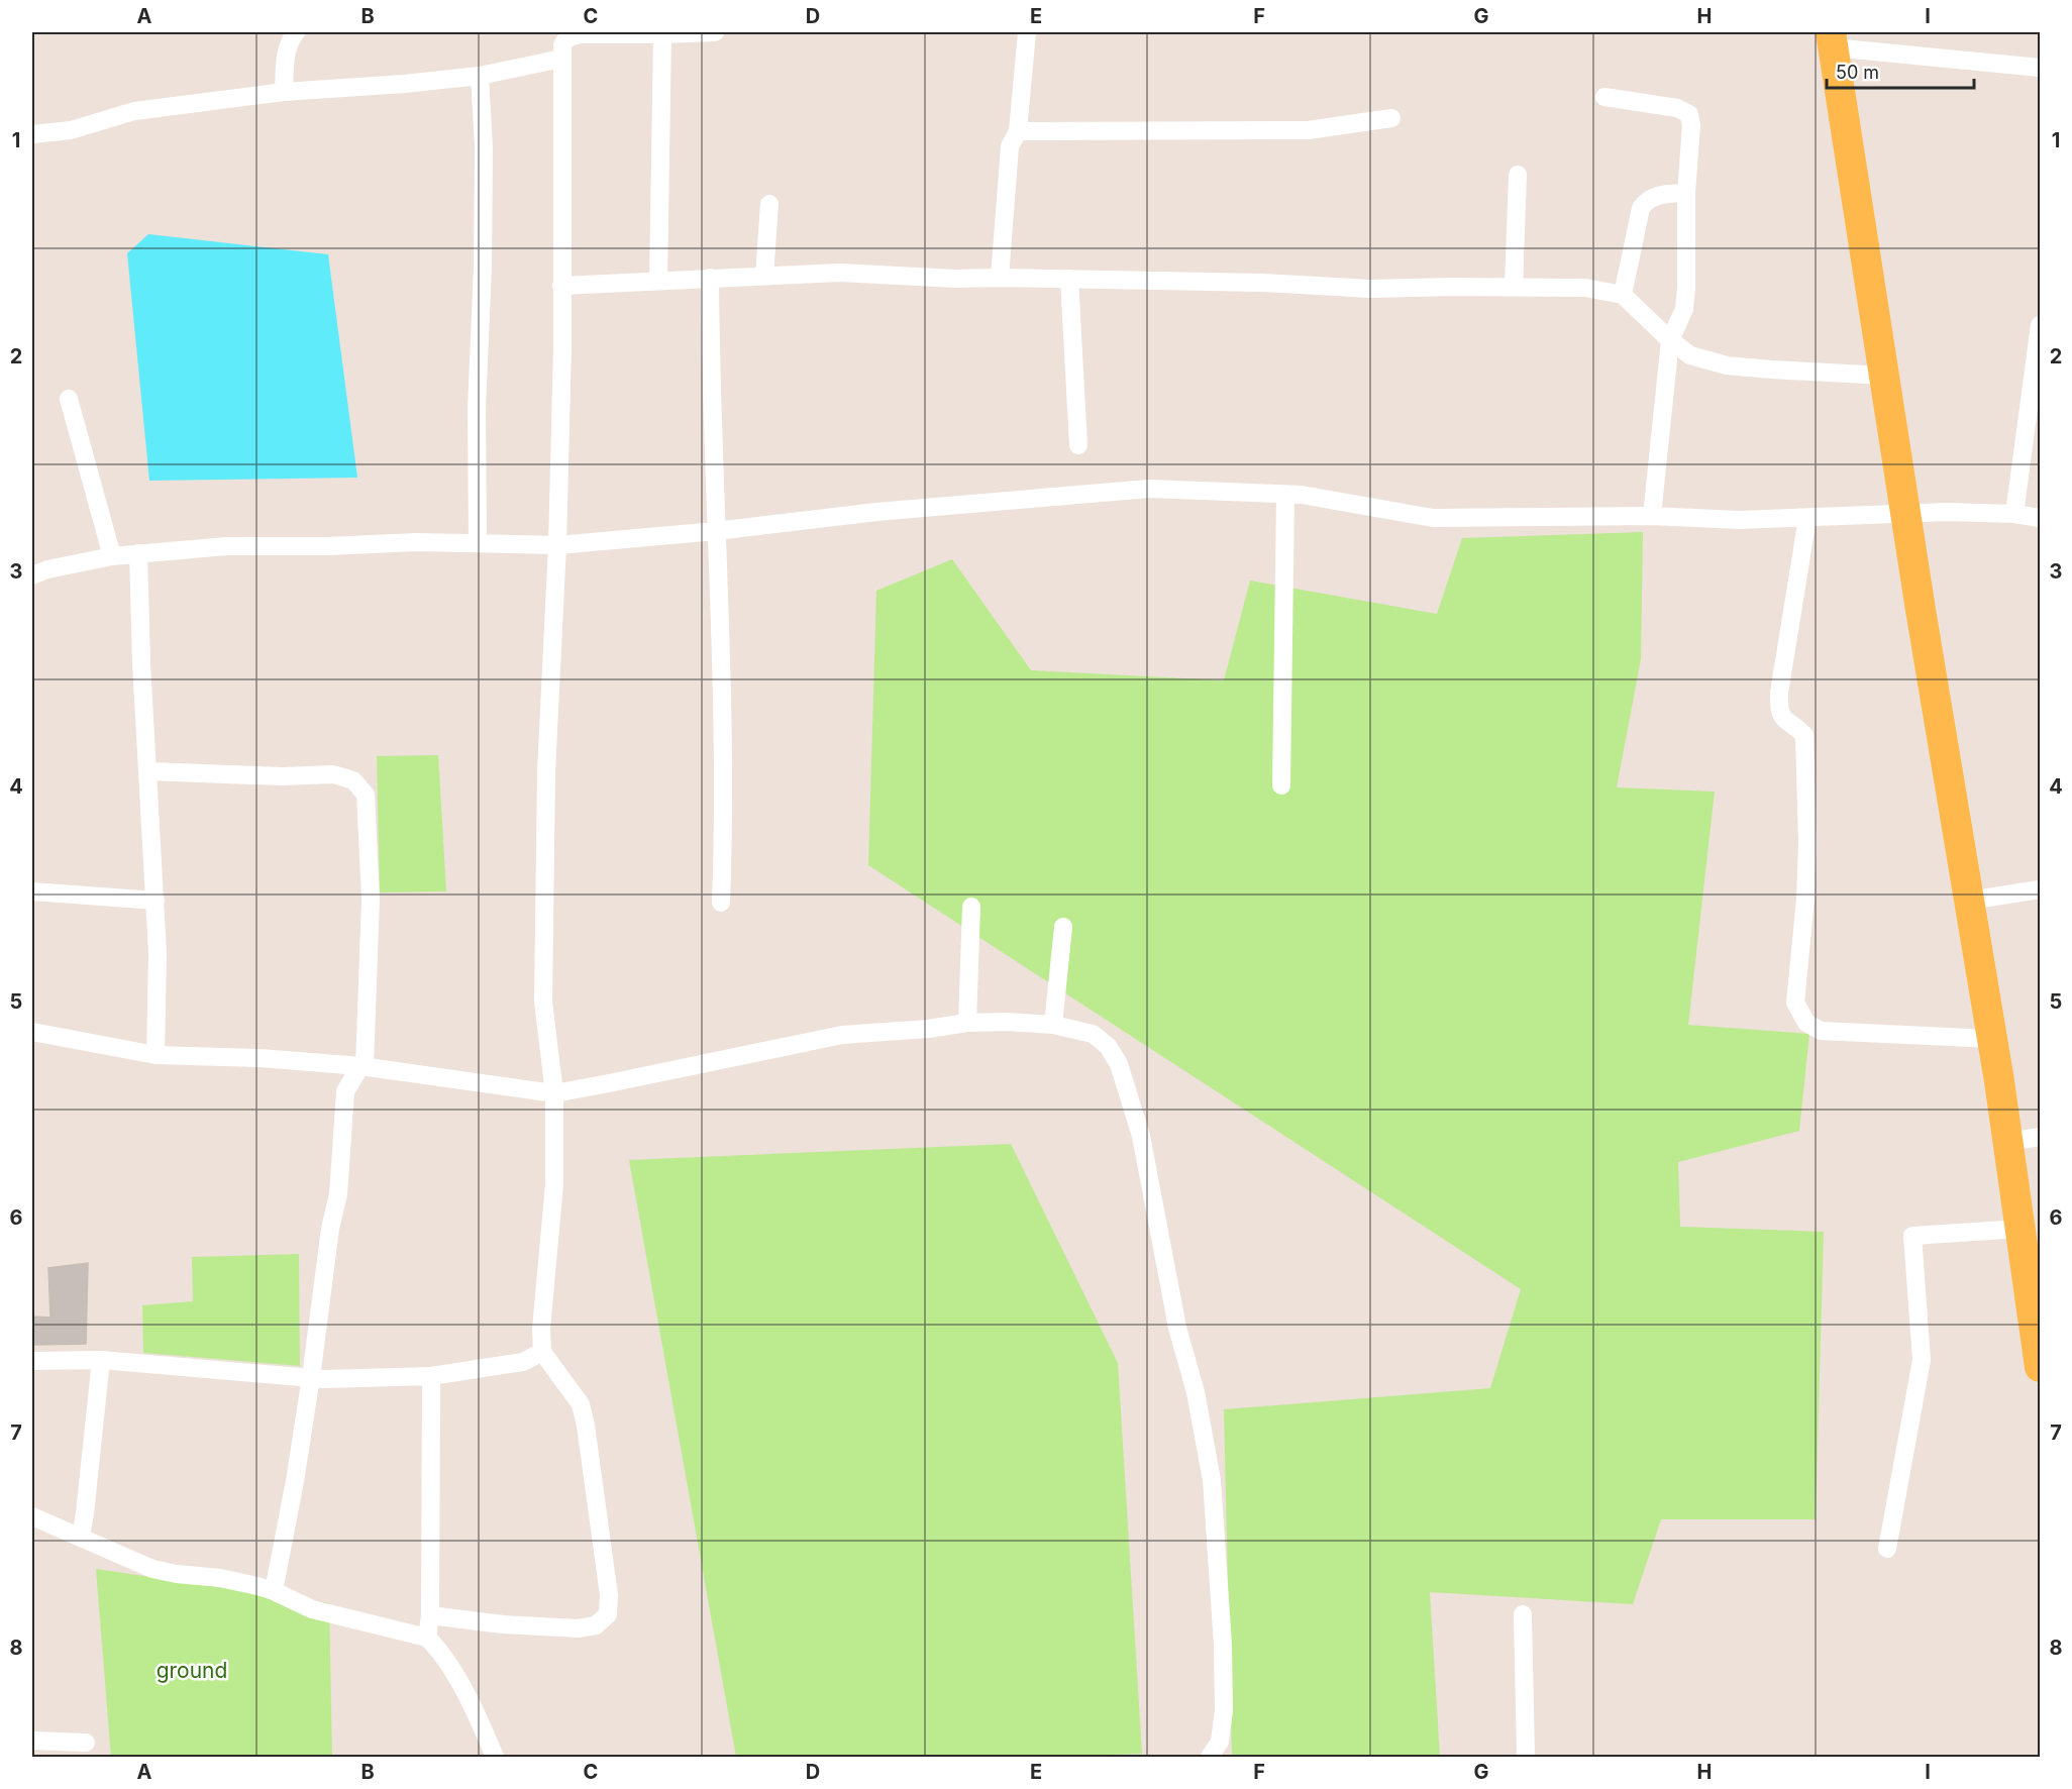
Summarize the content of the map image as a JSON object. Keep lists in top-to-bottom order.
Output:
{
  "parks": ["ground"],
  "scale_bar": "50 m",
  "grid": {
    "columns": [
      "A",
      "B",
      "C",
      "D",
      "E",
      "F",
      "G",
      "H",
      "I"
    ],
    "rows": [
      "1",
      "2",
      "3",
      "4",
      "5",
      "6",
      "7",
      "8"
    ]
  }
}
